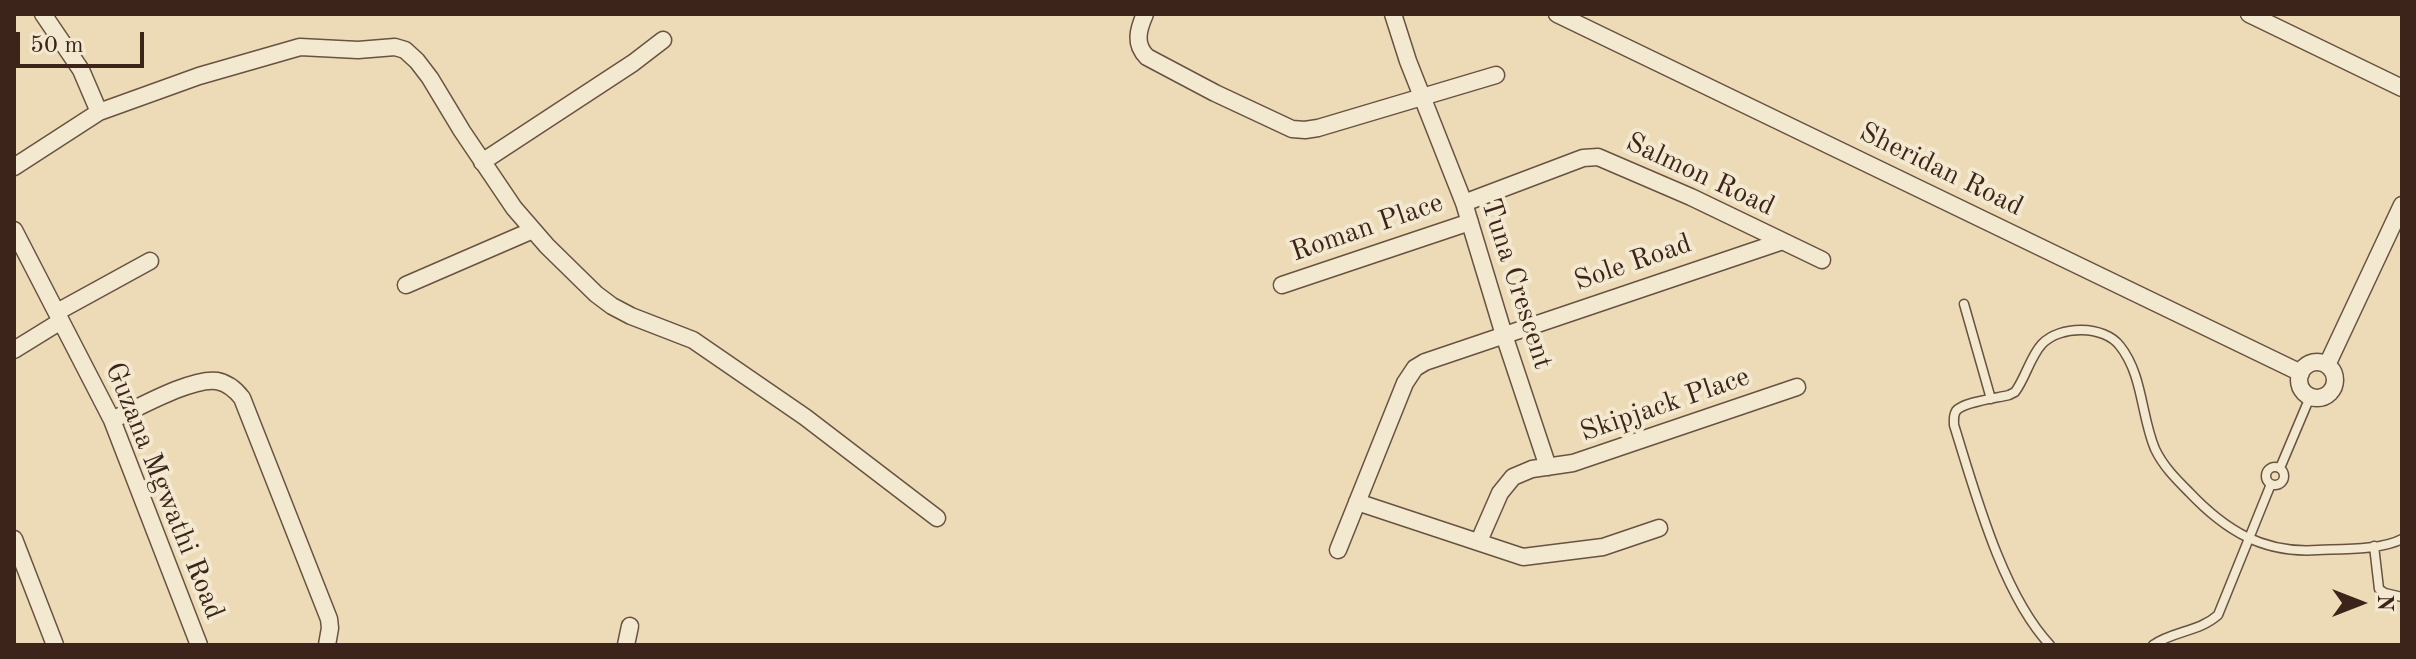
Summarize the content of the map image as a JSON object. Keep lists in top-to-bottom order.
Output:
{
  "streets": {
    "street": [
      "Sheridan Road",
      "Salmon Road",
      "Roman Place",
      "Sole Road",
      "Tuna Crescent",
      "Skipjack Place",
      "Guzana Mgwathi Road"
    ]
  },
  "crossings": [
    ["Salmon Road", "Sole Road"],
    ["Salmon Road", "Tuna Crescent"],
    ["Roman Place", "Tuna Crescent"],
    ["Sole Road", "Tuna Crescent"],
    ["Tuna Crescent", "Skipjack Place"]
  ],
  "scale_bar": "50 m",
  "north": "right"
}
